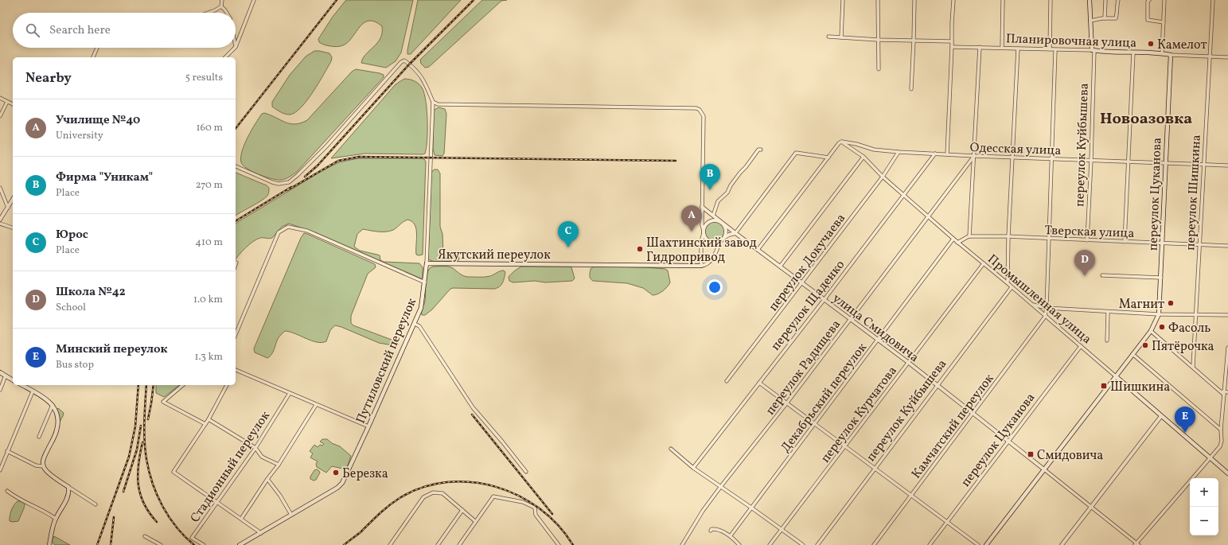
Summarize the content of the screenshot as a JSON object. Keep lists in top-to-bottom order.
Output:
{
  "streets": {
    "main road": [
      "Планировочная улица",
      "переулок Куйбышева",
      "переулок Цуканова",
      "Якутский переулок",
      "Промышленная улица",
      "Путиловский переулок"
    ],
    "street": [
      "Одесская улица",
      "переулок Шишкина",
      "Тверская улица",
      "переулок Докучаева",
      "переулок Щаденко",
      "улица Смидовича",
      "переулок Радищева",
      "Декабрьский переулок",
      "переулок Курчатова",
      "Камчатский переулок",
      "Стадионный переулок"
    ]
  },
  "crossings": [
    ["Планировочная улица", "переулок Куйбышева"],
    ["Планировочная улица", "переулок Шишкина"],
    ["Планировочная улица", "переулок Цуканова"],
    ["переулок Куйбышева", "Одесская улица"],
    ["переулок Куйбышева", "Тверская улица"],
    ["переулок Куйбышева", "Промышленная улица"],
    ["переулок Куйбышева", "улица Смидовича"],
    ["Одесская улица", "переулок Шишкина"],
    ["Одесская улица", "переулок Цуканова"],
    ["Одесская улица", "переулок Докучаева"],
    ["Одесская улица", "Промышленная улица"],
    ["Одесская улица", "переулок Щаденко"],
    ["Одесская улица", "переулок Радищева"],
    ["переулок Шишкина", "Тверская улица"],
    ["переулок Цуканова", "Тверская улица"],
    ["переулок Цуканова", "Промышленная улица"],
    ["переулок Цуканова", "улица Смидовича"],
    ["Якутский переулок", "Путиловский переулок"],
    ["переулок Докучаева", "Промышленная улица"],
    ["переулок Докучаева", "улица Смидовича"],
    ["Промышленная улица", "переулок Щаденко"],
    ["Промышленная улица", "переулок Радищева"],
    ["Промышленная улица", "Декабрьский переулок"],
    ["Промышленная улица", "переулок Курчатова"],
    ["Промышленная улица", "Камчатский переулок"],
    ["переулок Щаденко", "улица Смидовича"],
    ["улица Смидовича", "переулок Радищева"],
    ["улица Смидовича", "Декабрьский переулок"],
    ["улица Смидовича", "переулок Курчатова"],
    ["улица Смидовича", "Камчатский переулок"]
  ],
  "districts": ["Новоазовка"],
  "places": {
    "other": [
      "Камелот",
      "Шахтинский завод Гидропривод",
      "Магнит",
      "Фасоль",
      "Пятёрочка",
      "Березка"
    ],
    "transit": ["Шишкина", "Смидовича"]
  },
  "page": {
    "search": "Search here",
    "heading": ["Nearby", "5 results"],
    "list": [
      {
        "mark": "A",
        "name": "Училище №40",
        "note": "University",
        "value": "160 m"
      },
      {
        "mark": "B",
        "name": "Фирма \"Уникам\"",
        "note": "Place",
        "value": "270 m"
      },
      {
        "mark": "C",
        "name": "Юрос",
        "note": "Place",
        "value": "410 m"
      },
      {
        "mark": "D",
        "name": "Школа №42",
        "note": "School",
        "value": "1.0 km"
      },
      {
        "mark": "E",
        "name": "Минский переулок",
        "note": "Bus stop",
        "value": "1.3 km"
      }
    ],
    "pins": [
      "B",
      "A",
      "C",
      "D",
      "E"
    ],
    "map_buttons": ["+", "−"]
  }
}
